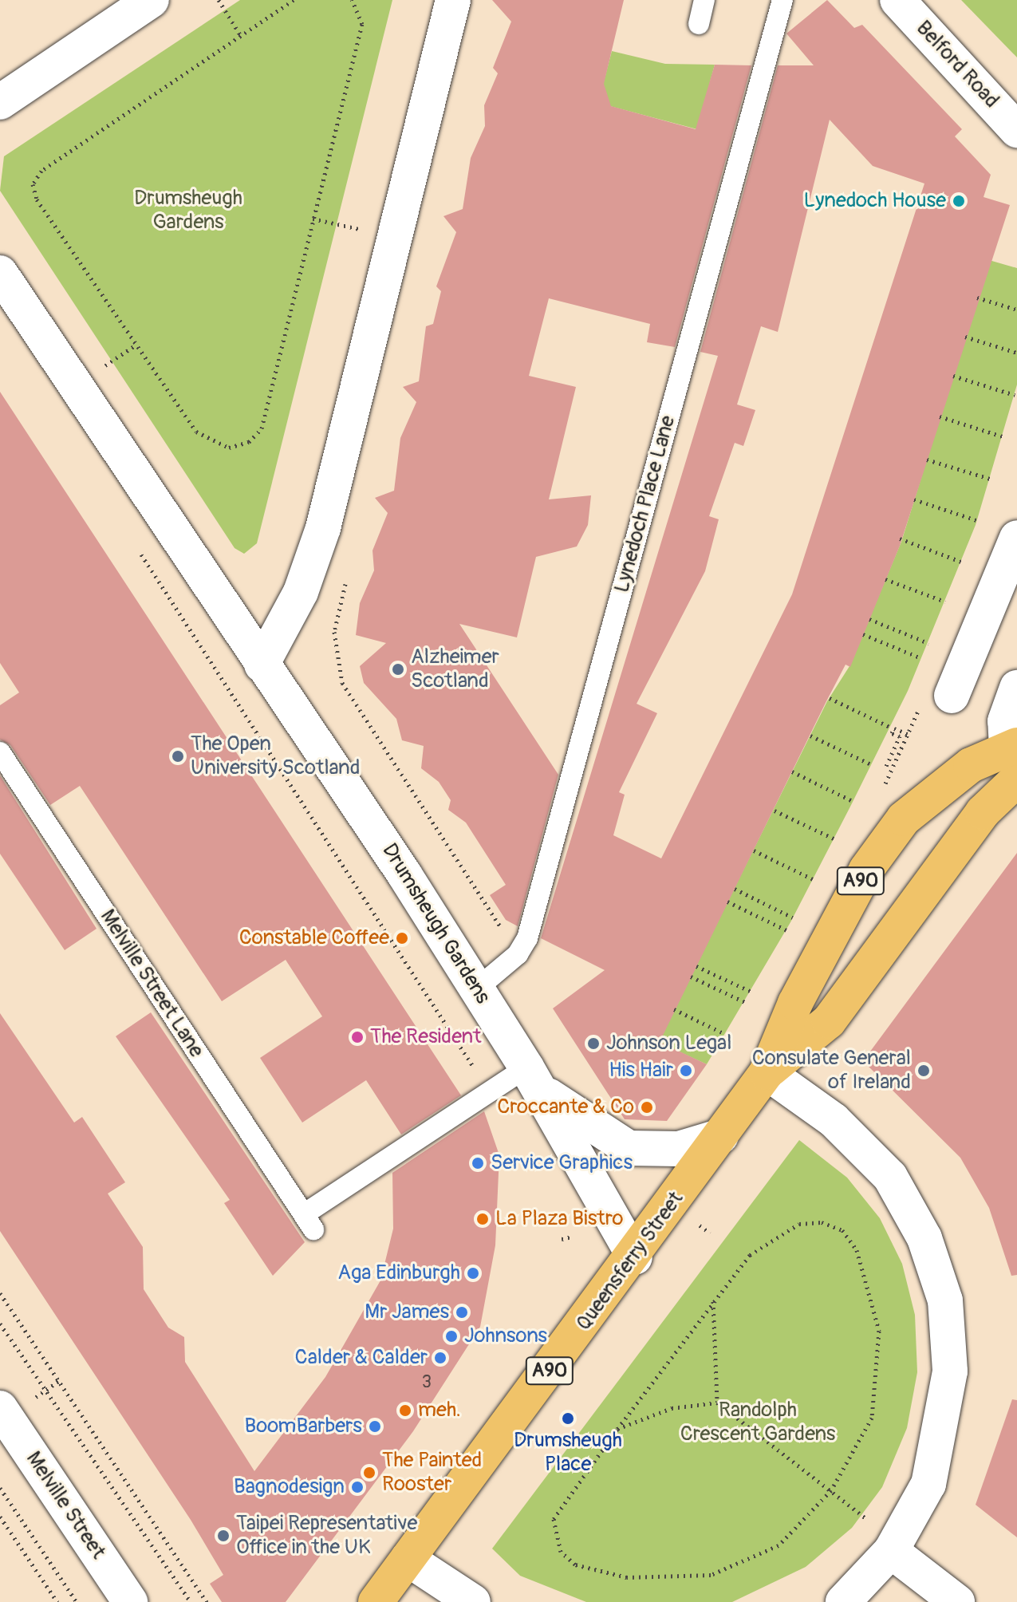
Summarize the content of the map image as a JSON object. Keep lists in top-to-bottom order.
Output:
{
  "streets": {
    "main road": ["A90", "Queensferry Street"],
    "street": ["Belford Road", "Drumsheugh Gardens", "Melville Street"],
    "lane": ["Lynedoch Place Lane", "Melville Street Lane"]
  },
  "crossings": [
    ["Lynedoch Place Lane", "Drumsheugh Gardens"],
    ["Drumsheugh Gardens", "Melville Street Lane"],
    ["Drumsheugh Gardens", "Queensferry Street"]
  ],
  "parks": ["Drumsheugh Gardens", "Randolph Crescent Gardens"],
  "places": [
    "Lynedoch House",
    "Alzheimer Scotland",
    "The Open University Scotland",
    "Constable Coffee",
    "The Resident",
    "Johnson Legal",
    "His Hair",
    "Consulate General of Ireland",
    "Croccante & Co",
    "Service Graphics",
    "La Plaza Bistro",
    "Aga Edinburgh",
    "Mr James",
    "Johnsons",
    "Calder & Calder",
    "meh.",
    "Drumsheugh Place",
    "BoomBarbers",
    "The Painted Rooster",
    "Bagnodesign",
    "Taipei Representative Office in the UK"
  ],
  "house_numbers": ["3"]
}
